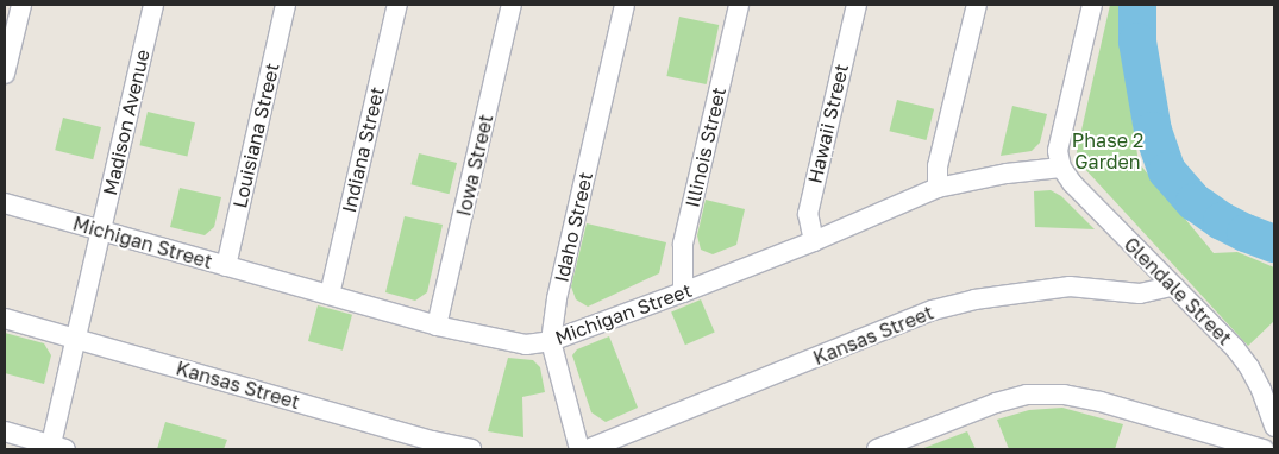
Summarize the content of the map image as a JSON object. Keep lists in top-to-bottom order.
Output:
{
  "streets": {
    "street": [
      "Madison Avenue",
      "Hawaii Street",
      "Louisiana Street",
      "Illinois Street",
      "Indiana Street",
      "Iowa Street",
      "Idaho Street",
      "Michigan Street",
      "Glendale Street",
      "Kansas Street"
    ]
  },
  "crossings": [
    ["Madison Avenue", "Michigan Street"],
    ["Madison Avenue", "Kansas Street"],
    ["Hawaii Street", "Michigan Street"],
    ["Louisiana Street", "Michigan Street"],
    ["Illinois Street", "Michigan Street"],
    ["Indiana Street", "Michigan Street"],
    ["Iowa Street", "Michigan Street"],
    ["Idaho Street", "Michigan Street"],
    ["Michigan Street", "Glendale Street"],
    ["Glendale Street", "Kansas Street"]
  ],
  "parks": ["Phase 2 Garden"]
}
